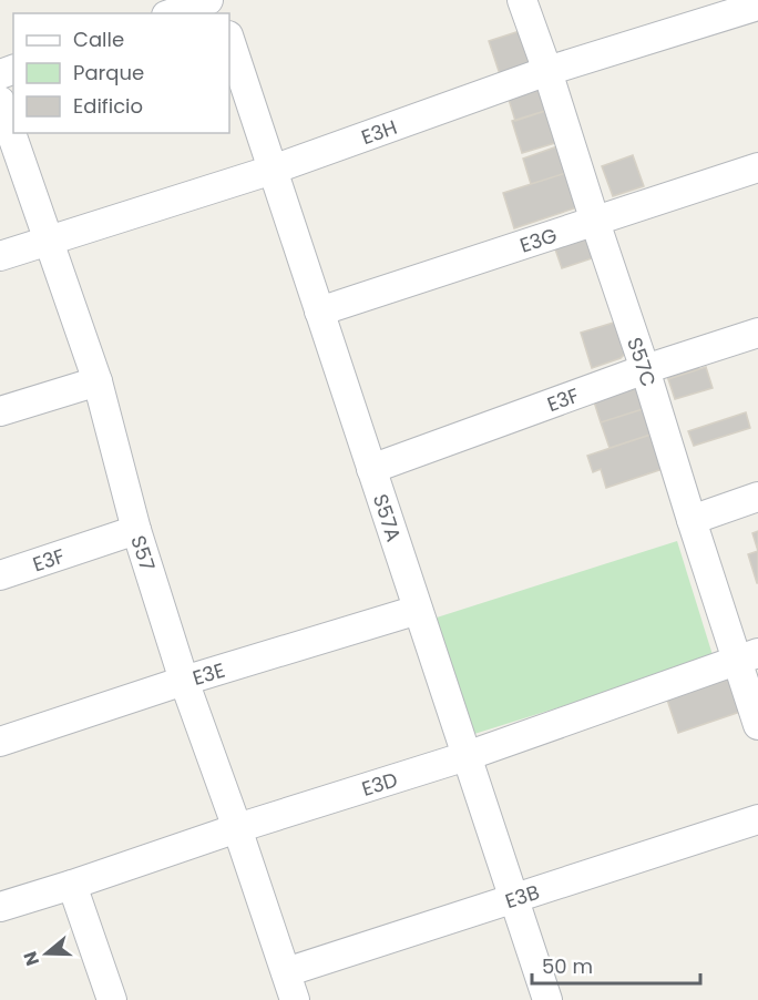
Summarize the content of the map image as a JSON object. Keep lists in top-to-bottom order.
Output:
{
  "streets": {
    "street": [
      "E3H",
      "E3G",
      "S57C",
      "E3F",
      "S57A",
      "S57",
      "E3E",
      "E3D",
      "E3B"
    ]
  },
  "crossings": [
    ["E3H", "S57C"],
    ["E3H", "S57A"],
    ["E3H", "S57"],
    ["E3G", "S57C"],
    ["E3G", "S57A"],
    ["S57C", "E3F"],
    ["S57C", "E3D"],
    ["E3F", "S57A"],
    ["E3F", "S57"],
    ["S57A", "E3E"],
    ["S57A", "E3D"],
    ["S57A", "E3B"],
    ["S57", "E3E"],
    ["S57", "E3D"],
    ["S57", "E3B"]
  ],
  "legend": ["Calle", "Parque", "Edificio"],
  "scale_bar": "50 m",
  "north": "left"
}
